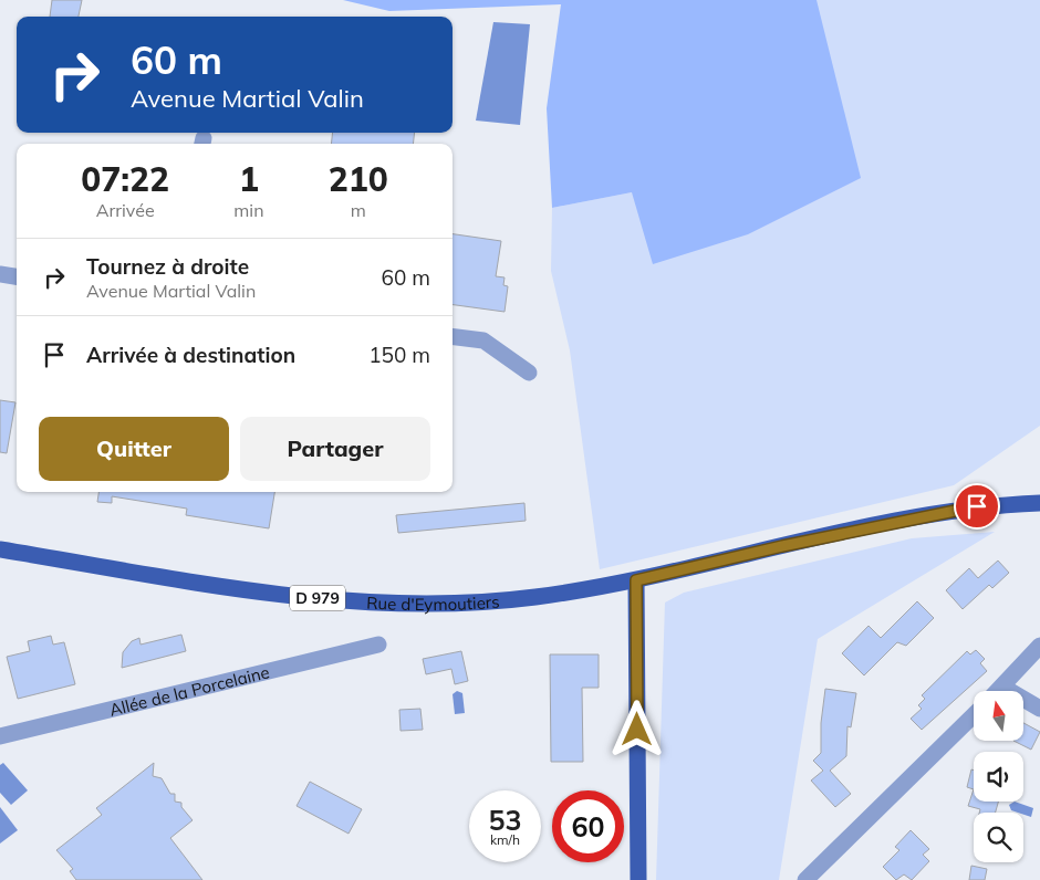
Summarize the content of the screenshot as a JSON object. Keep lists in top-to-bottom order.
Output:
{
  "streets": {
    "main road": ["D 979", "Rue d'Eymoutiers"],
    "street": ["Allée de la Porcelaine"]
  },
  "crossings": [
    ["D 979", "Rue d'Eymoutiers"]
  ],
  "north": "top",
  "page": {
    "turn": ["60 m", "Avenue Martial Valin"],
    "eta": [
      "07:22",
      "Arrivée",
      "1",
      "min",
      "210",
      "m"
    ],
    "list": [
      {
        "name": "Tournez à droite",
        "note": "Avenue Martial Valin",
        "value": "60 m"
      },
      {
        "name": "Arrivée à destination",
        "value": "150 m"
      }
    ],
    "buttons": ["Quitter", "Partager"],
    "speed": "53 km/h",
    "limit": "60"
  }
}
